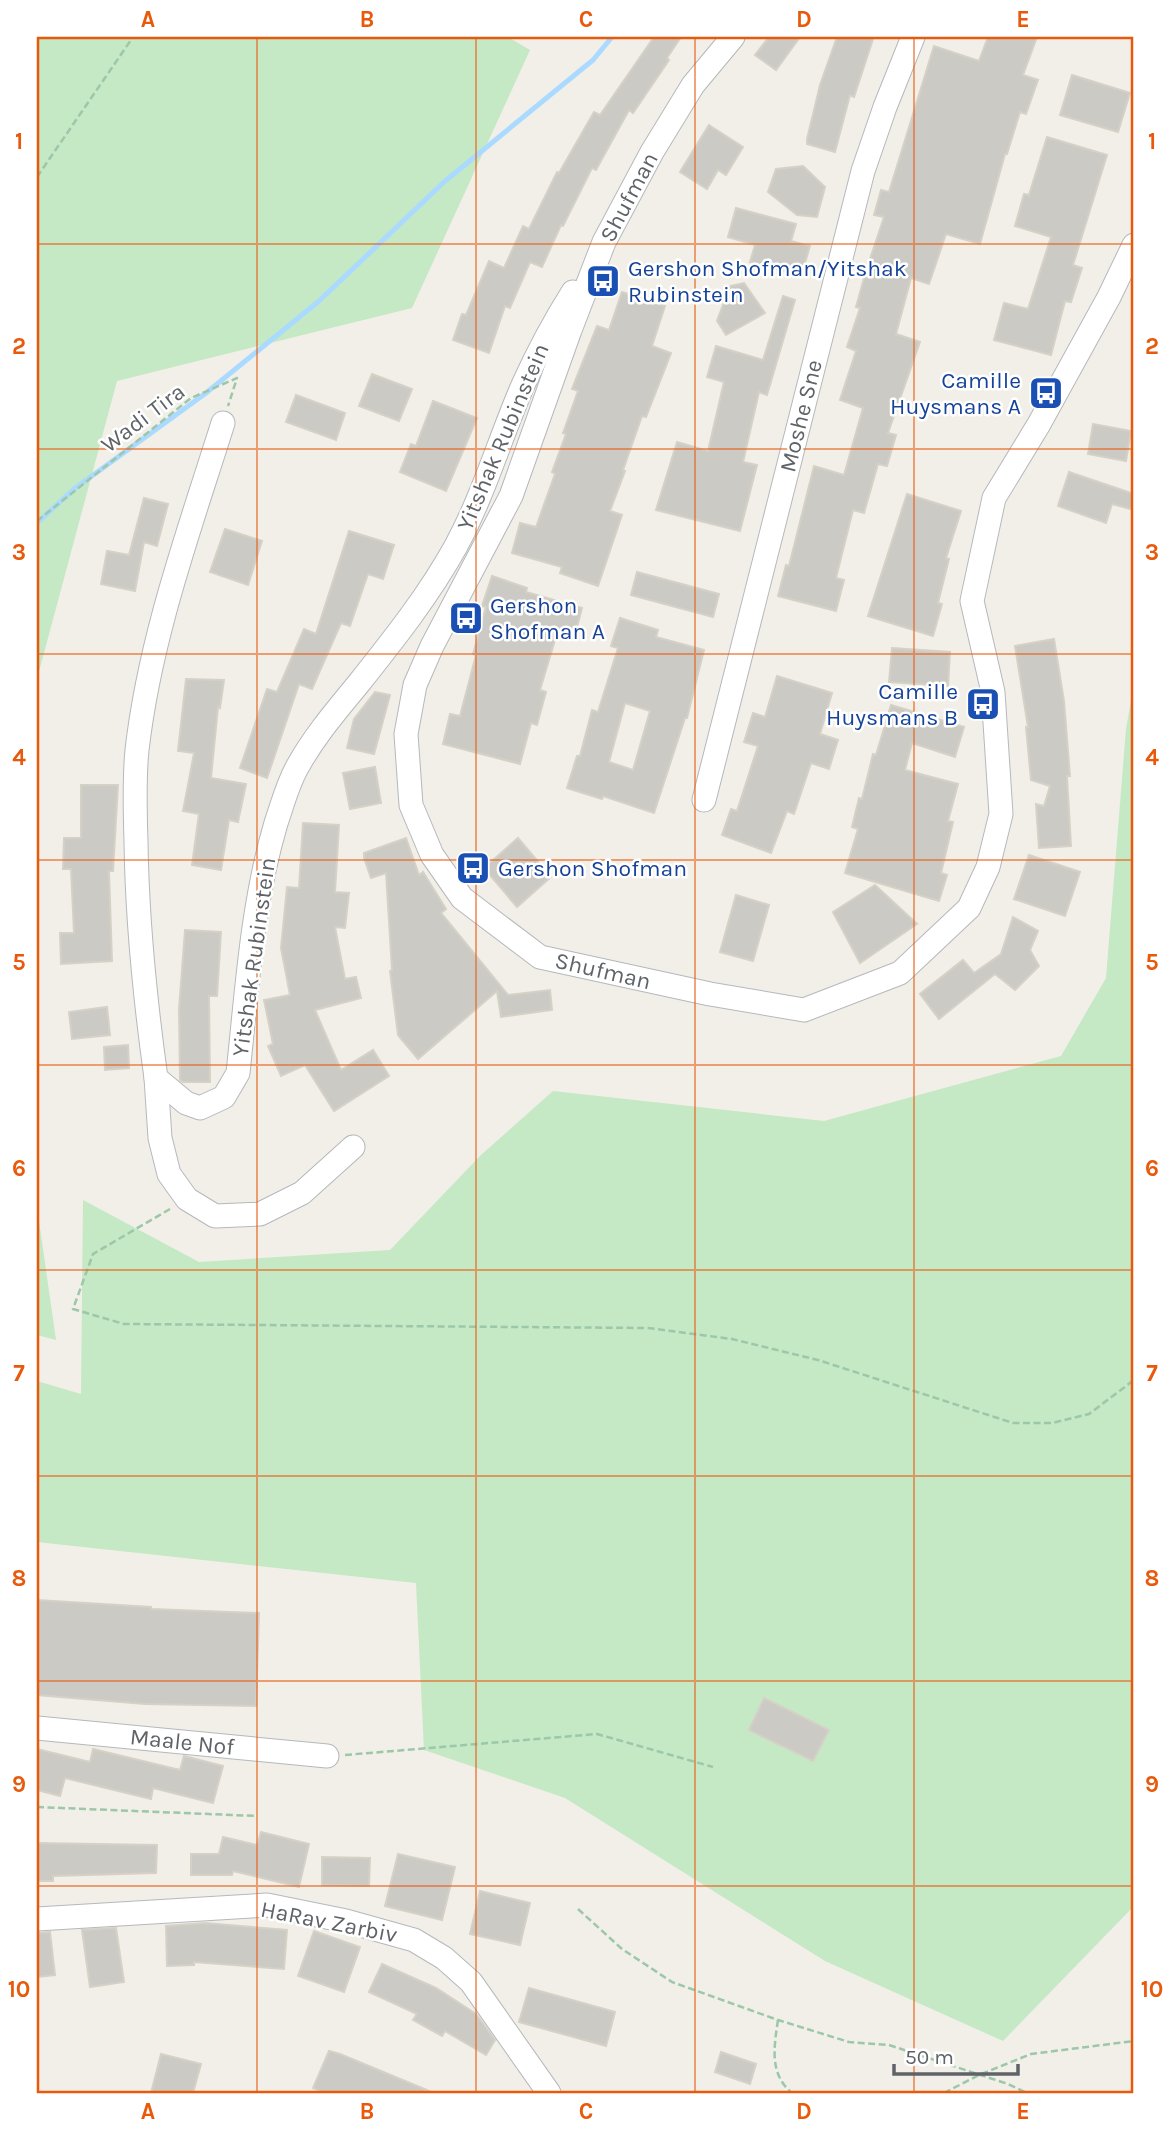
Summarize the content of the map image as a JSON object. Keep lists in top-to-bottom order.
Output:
{
  "streets": {
    "street": [
      "Shufman",
      "Moshe Sne",
      "Yitshak Rubinstein",
      "Maale Nof",
      "HaRav Zarbiv"
    ],
    "path": ["Wadi Tira"]
  },
  "crossings": [
    ["Shufman", "Yitshak Rubinstein"]
  ],
  "places": {
    "bus stop": [
      "Gershon Shofman/Yitshak Rubinstein",
      "Camille Huysmans A",
      "Gershon Shofman A",
      "Camille Huysmans B",
      "Gershon Shofman"
    ]
  },
  "scale_bar": "50 m",
  "grid": {
    "columns": [
      "A",
      "B",
      "C",
      "D",
      "E"
    ],
    "rows": [
      "1",
      "2",
      "3",
      "4",
      "5",
      "6",
      "7",
      "8",
      "9",
      "10"
    ]
  }
}
